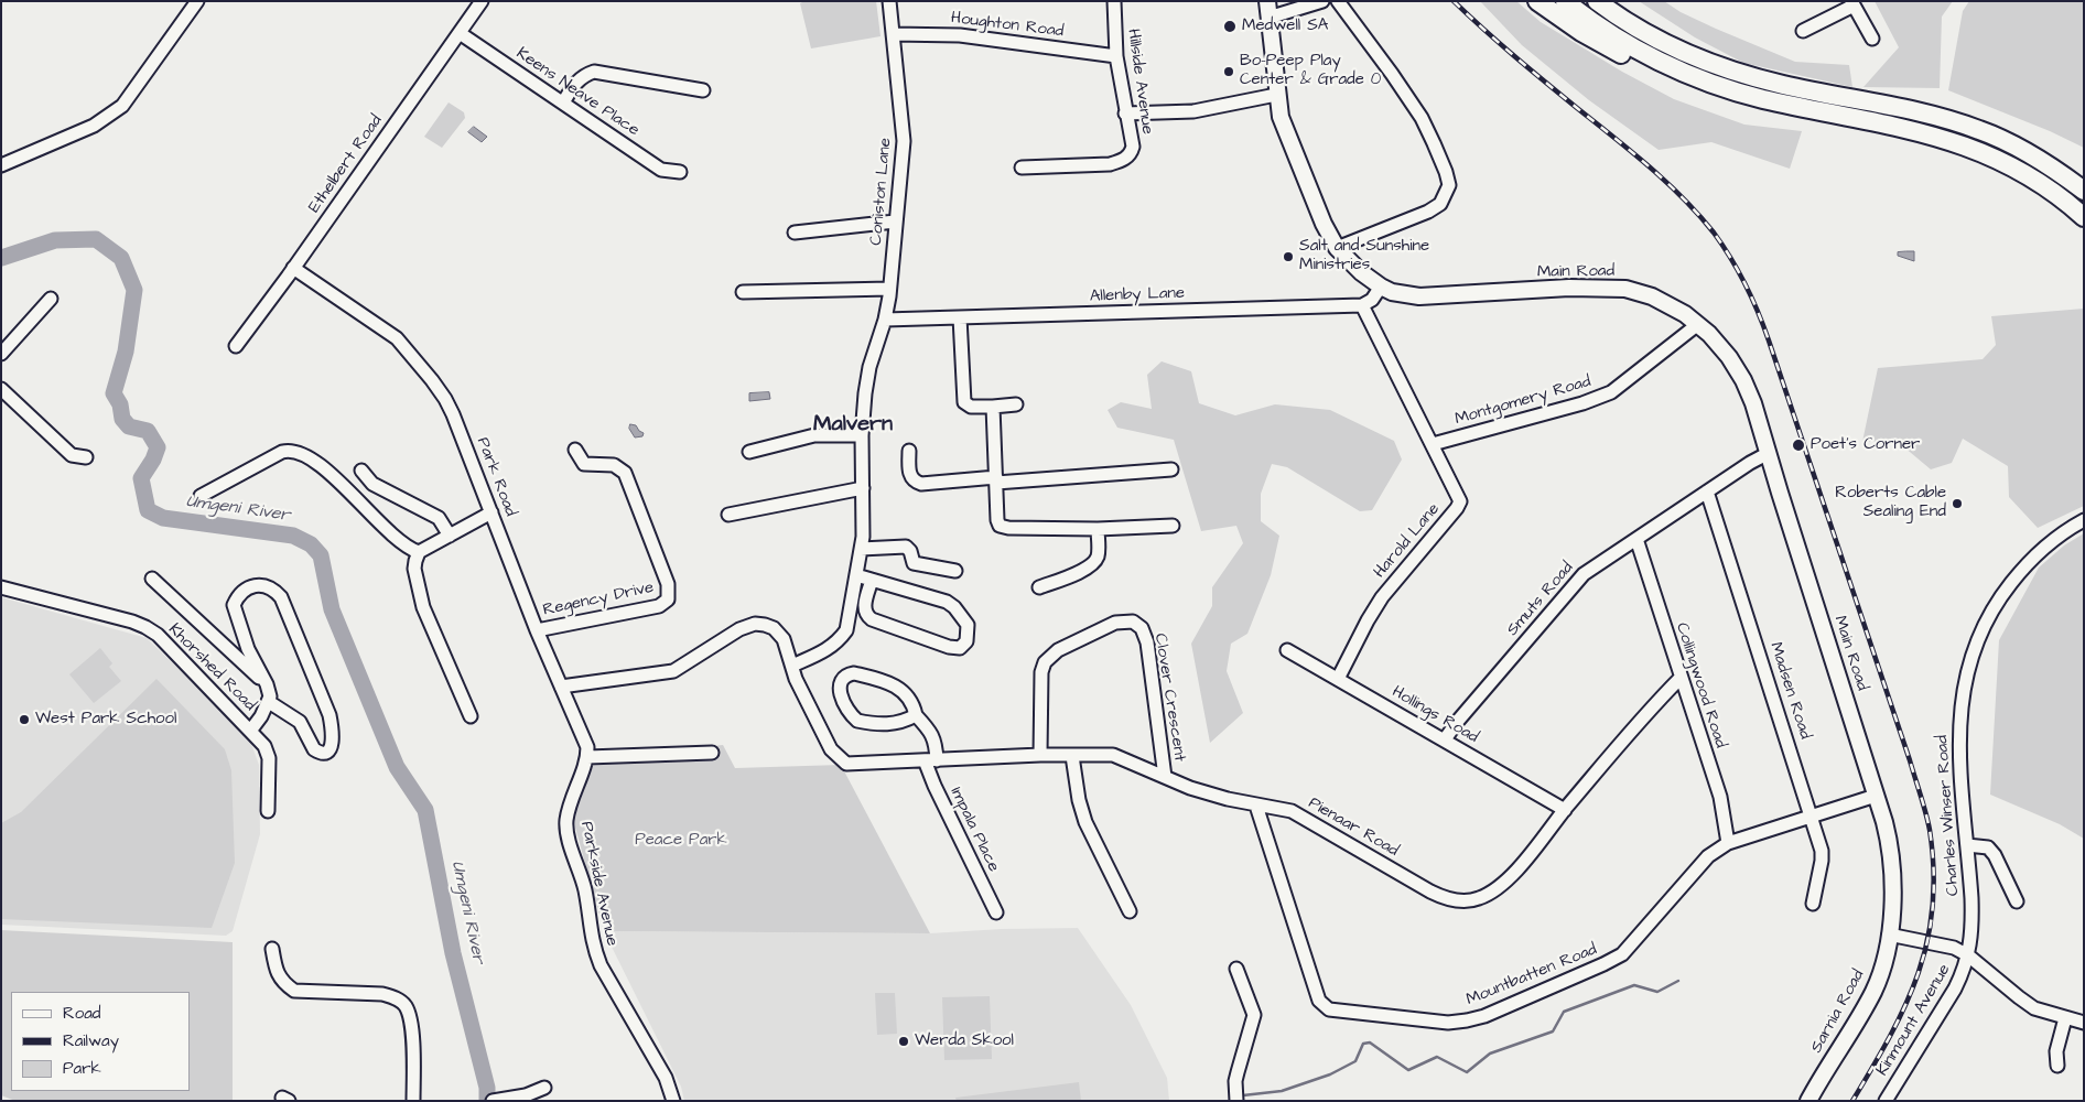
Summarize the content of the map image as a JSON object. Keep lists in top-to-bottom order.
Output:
{
  "streets": {
    "main road": ["Main Road", "Sarnia Road"],
    "street": [
      "Houghton Road",
      "Hillside Avenue",
      "Keens Neave Place",
      "Ethelbert Road",
      "Coniston Lane",
      "Allenby Lane",
      "Montgomery Road",
      "Park Road",
      "Harold Lane",
      "Regency Drive",
      "Smuts Road",
      "Khorshed Road",
      "Collingwood Road",
      "Madsen Road",
      "Clover Crescent",
      "Hollings Road",
      "Charles Winser Road",
      "Pienaar Road",
      "Impala Place",
      "Parkside Avenue",
      "Mountbatten Road",
      "Kinmount Avenue"
    ]
  },
  "crossings": [
    ["Houghton Road", "Hillside Avenue"],
    ["Houghton Road", "Coniston Lane"],
    ["Keens Neave Place", "Ethelbert Road"],
    ["Ethelbert Road", "Park Road"],
    ["Coniston Lane", "Allenby Lane"],
    ["Coniston Lane", "Pienaar Road"],
    ["Main Road", "Montgomery Road"],
    ["Main Road", "Smuts Road"],
    ["Main Road", "Mountbatten Road"],
    ["Main Road", "Sarnia Road"],
    ["Allenby Lane", "Harold Lane"],
    ["Montgomery Road", "Harold Lane"],
    ["Park Road", "Regency Drive"],
    ["Park Road", "Parkside Avenue"],
    ["Harold Lane", "Hollings Road"],
    ["Smuts Road", "Collingwood Road"],
    ["Smuts Road", "Madsen Road"],
    ["Smuts Road", "Hollings Road"],
    ["Collingwood Road", "Pienaar Road"],
    ["Collingwood Road", "Mountbatten Road"],
    ["Madsen Road", "Mountbatten Road"],
    ["Clover Crescent", "Pienaar Road"],
    ["Hollings Road", "Pienaar Road"],
    ["Charles Winser Road", "Kinmount Avenue"],
    ["Pienaar Road", "Impala Place"],
    ["Pienaar Road", "Mountbatten Road"]
  ],
  "districts": ["Malvern"],
  "water": ["Umgeni River"],
  "parks": ["Peace Park"],
  "places": [
    "Medwell SA",
    "Bo-Peep Play Center & Grade 0",
    "Salt and Sunshine Ministries",
    "Poet's Corner",
    "Roberts Cable Sealing End",
    "West Park School",
    "Werda Skool"
  ],
  "legend": ["Road", "Railway", "Park"]
}
